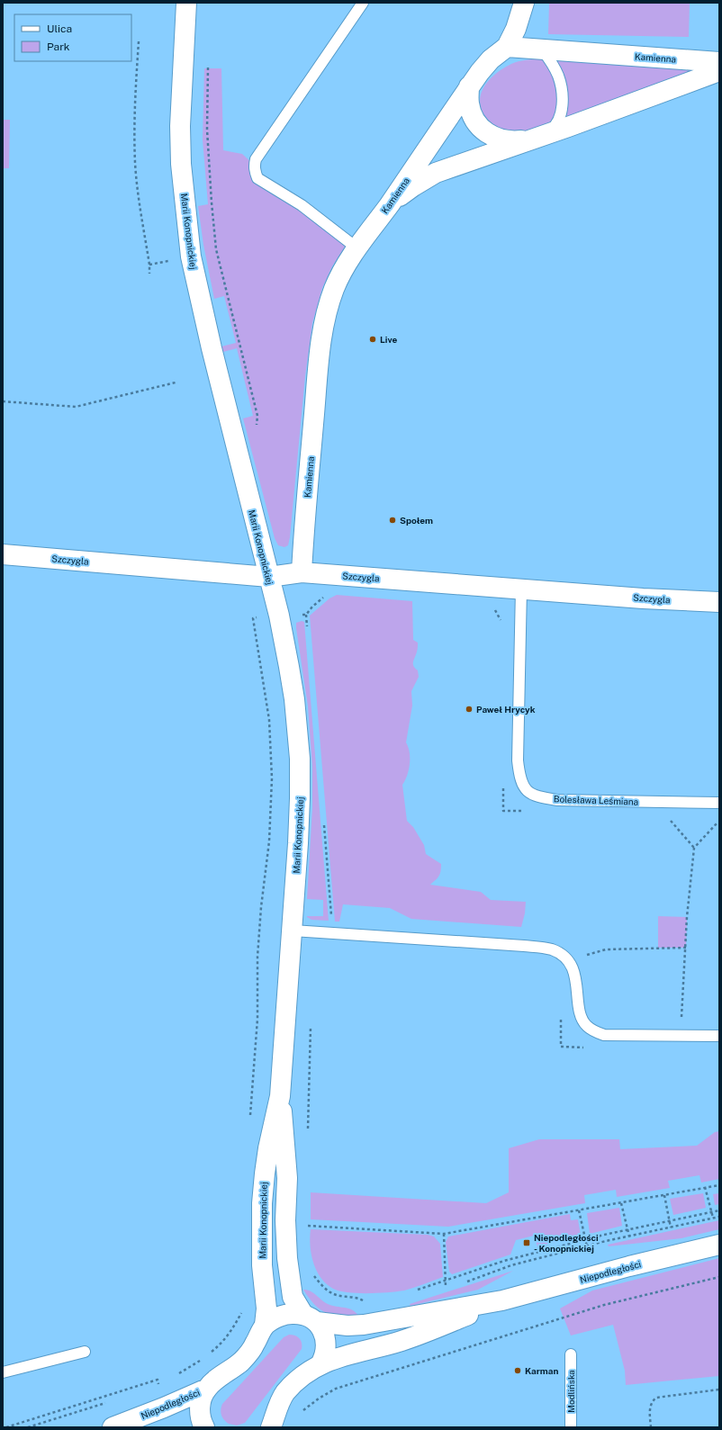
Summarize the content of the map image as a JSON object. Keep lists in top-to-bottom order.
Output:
{
  "streets": {
    "street": [
      "Kamienna",
      "Marii Konopnickiej",
      "Szczygla",
      "Niepodległości"
    ],
    "lane": ["Bolesława Leśmiana", "Modlińska"]
  },
  "crossings": [
    ["Kamienna", "Szczygla"],
    ["Marii Konopnickiej", "Szczygla"],
    ["Marii Konopnickiej", "Niepodległości"],
    ["Szczygla", "Bolesława Leśmiana"]
  ],
  "places": {
    "other": [
      "Live",
      "Społem",
      "Paweł Hrycyk",
      "Karman"
    ],
    "transit": ["Niepodległości - Konopnickiej"]
  },
  "legend": ["Ulica", "Park"]
}
